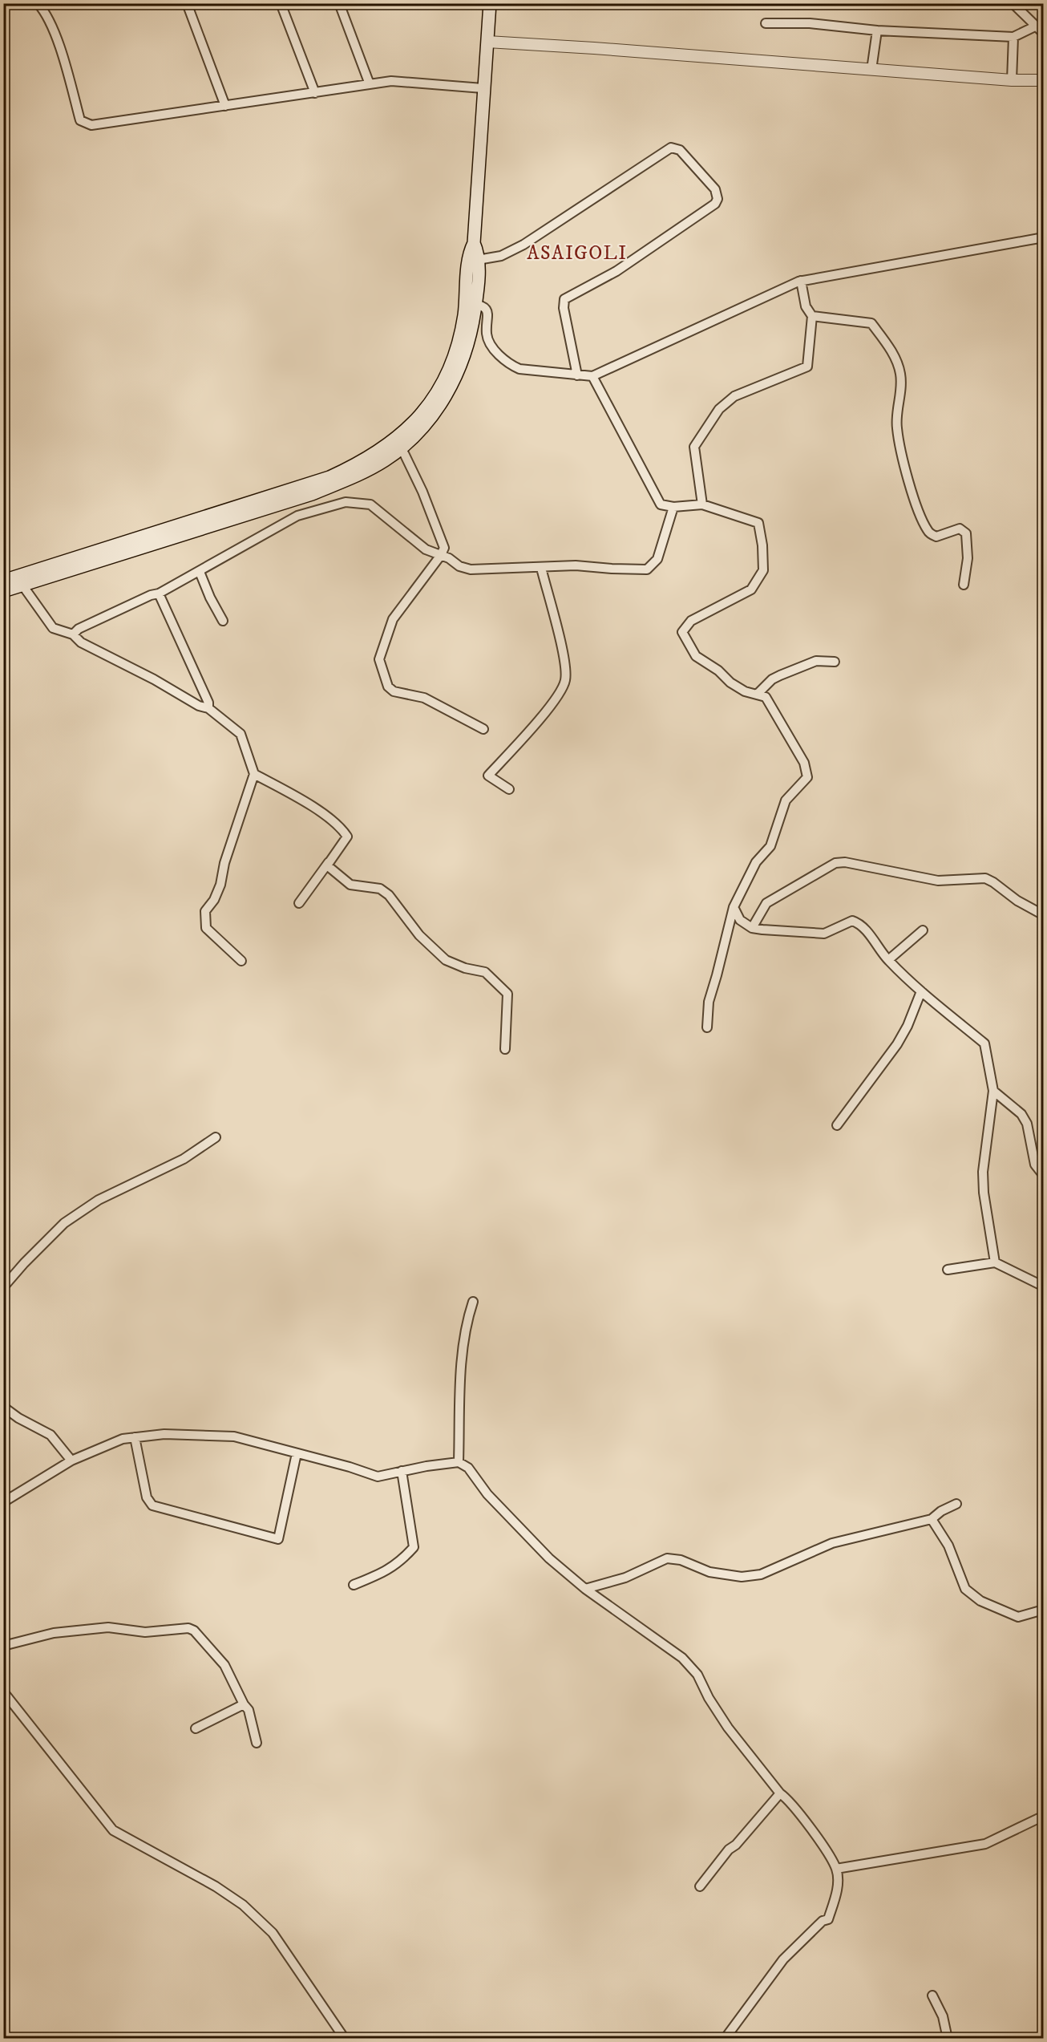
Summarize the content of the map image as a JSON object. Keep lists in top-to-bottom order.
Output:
{
  "districts": ["ASAIGOLI"]
}
